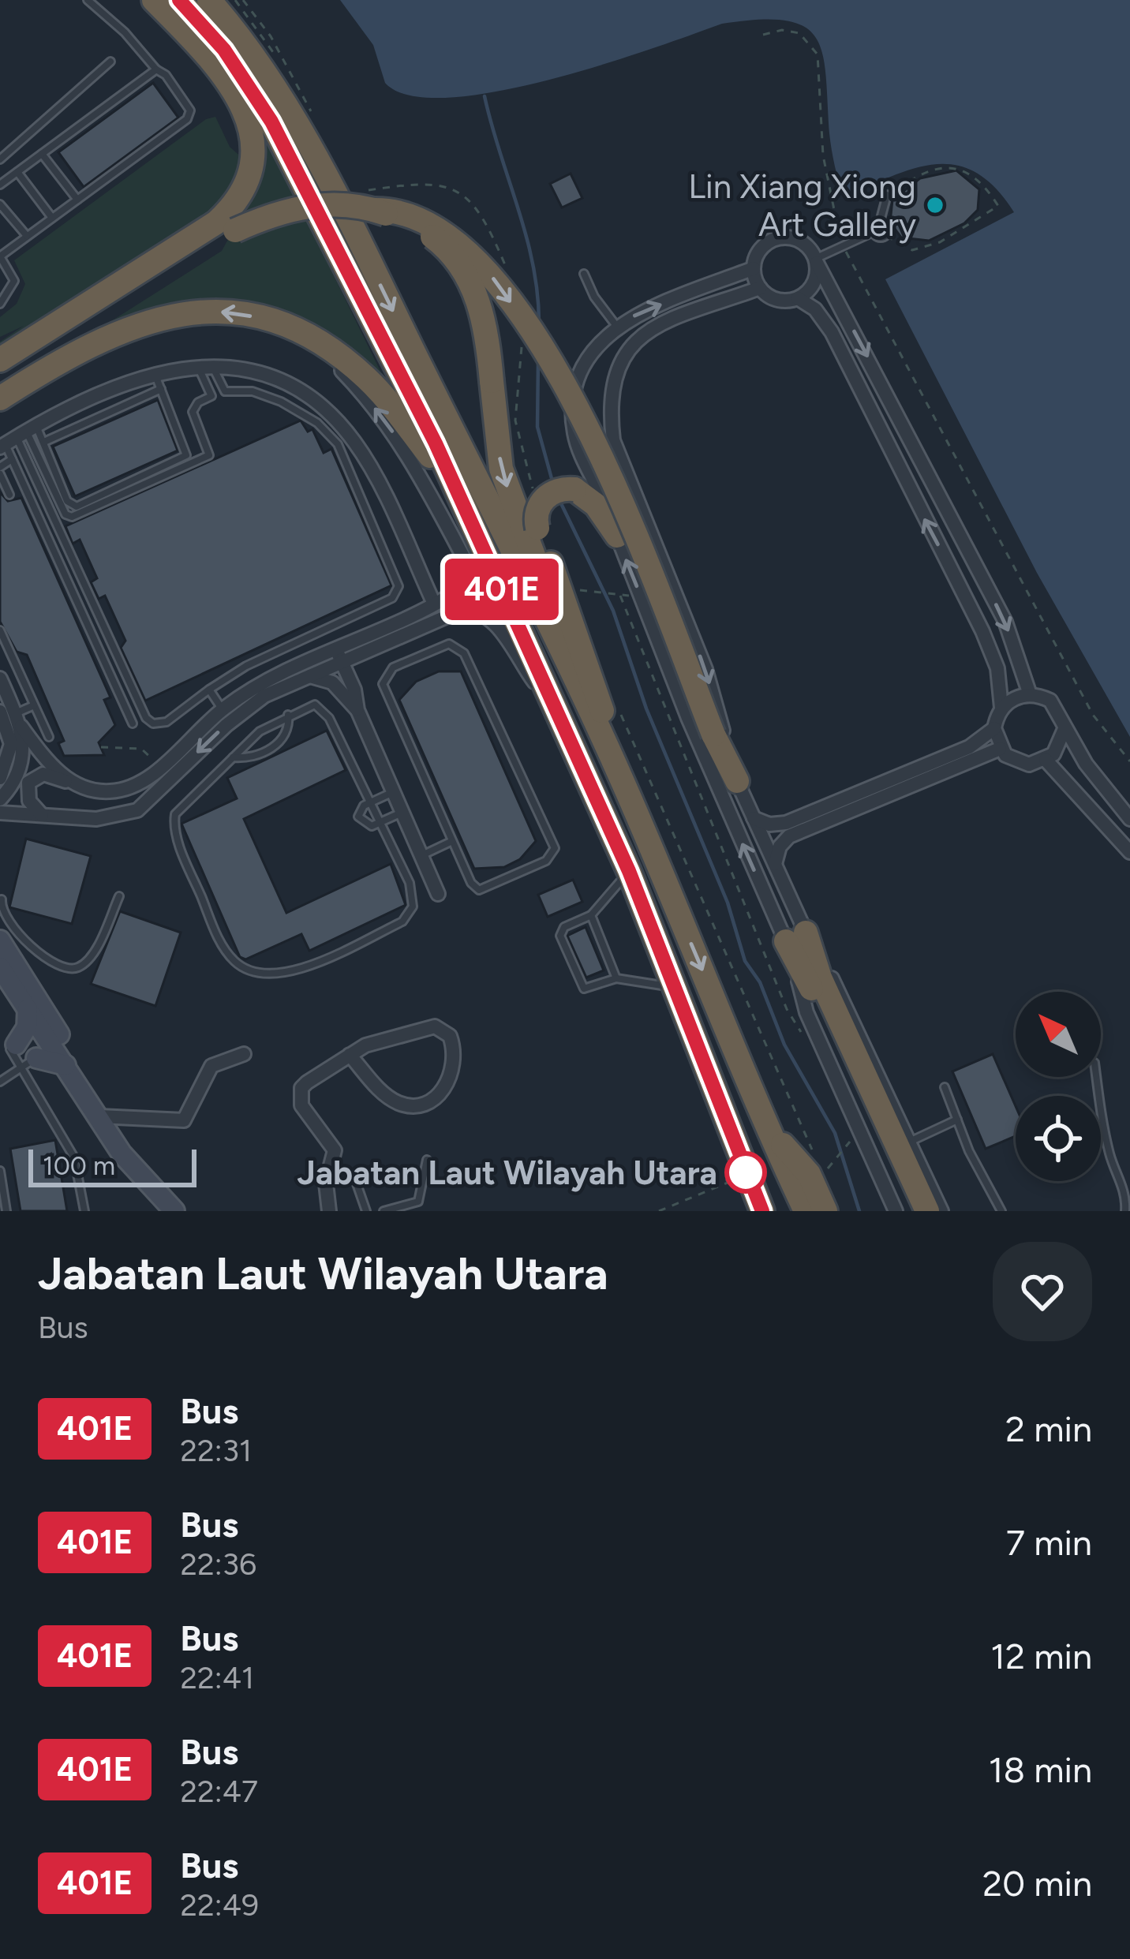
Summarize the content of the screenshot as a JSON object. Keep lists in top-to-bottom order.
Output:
{
  "places": ["Lin Xiang Xiong Art Gallery", "Jabatan Laut Wilayah Utara"],
  "lines": ["bus line 401E"],
  "scale_bar": "100 m",
  "north": "top left",
  "page": {
    "on_map": "401E",
    "scale": "100 m",
    "heading": ["Jabatan Laut Wilayah Utara", "Bus"],
    "list": [
      {
        "mark": "401E",
        "name": "Bus",
        "note": "22:31",
        "value": "2 min"
      },
      {
        "mark": "401E",
        "name": "Bus",
        "note": "22:36",
        "value": "7 min"
      },
      {
        "mark": "401E",
        "name": "Bus",
        "note": "22:41",
        "value": "12 min"
      },
      {
        "mark": "401E",
        "name": "Bus",
        "note": "22:47",
        "value": "18 min"
      },
      {
        "mark": "401E",
        "name": "Bus",
        "note": "22:49",
        "value": "20 min"
      }
    ]
  }
}
